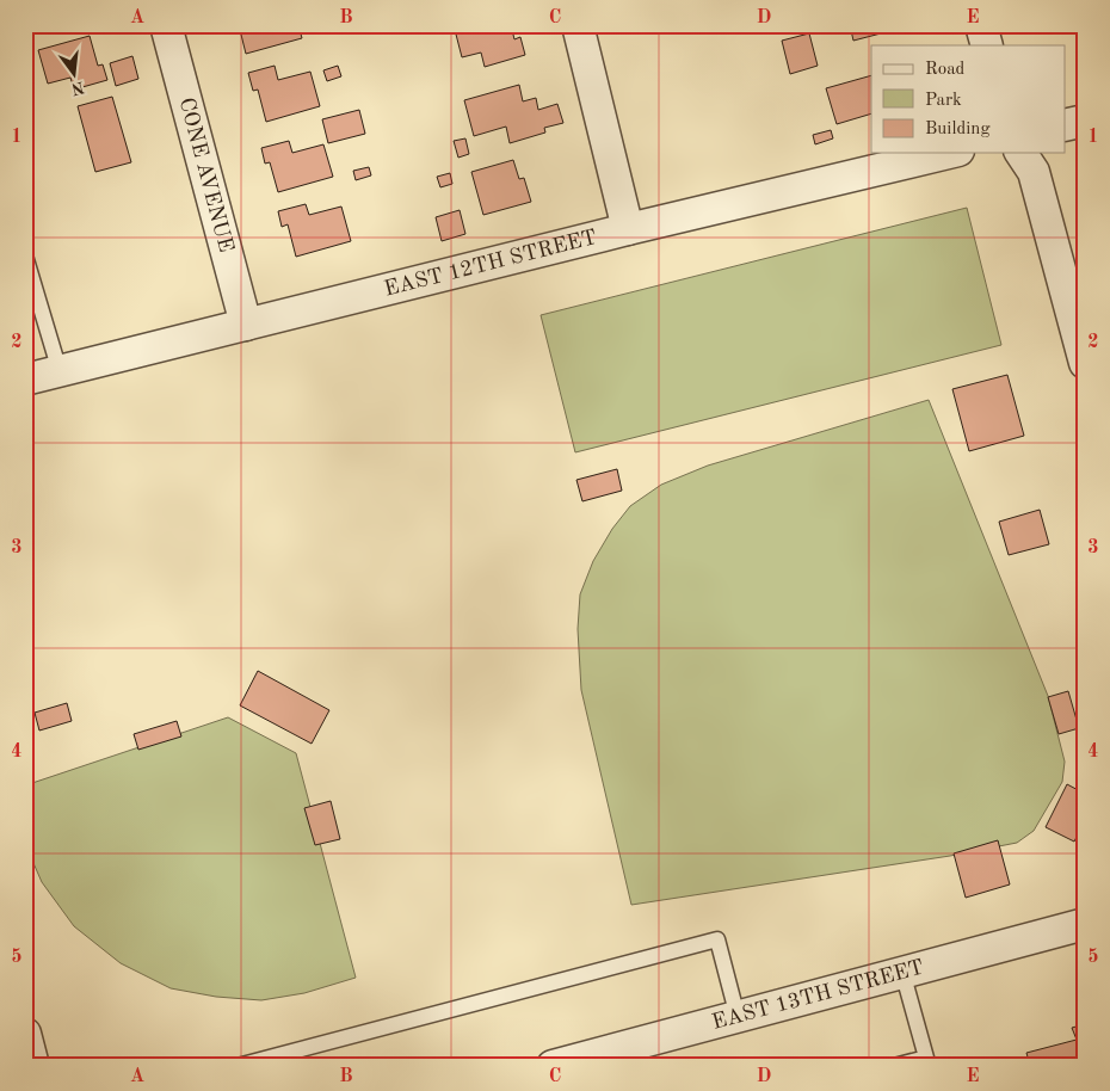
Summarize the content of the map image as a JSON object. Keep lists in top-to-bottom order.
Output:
{
  "streets": {
    "street": ["CONE AVENUE", "EAST 12TH STREET", "EAST 13TH STREET"]
  },
  "crossings": [
    ["CONE AVENUE", "EAST 12TH STREET"]
  ],
  "legend": ["Road", "Park", "Building"],
  "north": "bottom",
  "grid": {
    "columns": [
      "A",
      "B",
      "C",
      "D",
      "E"
    ],
    "rows": [
      "1",
      "2",
      "3",
      "4",
      "5"
    ]
  }
}
